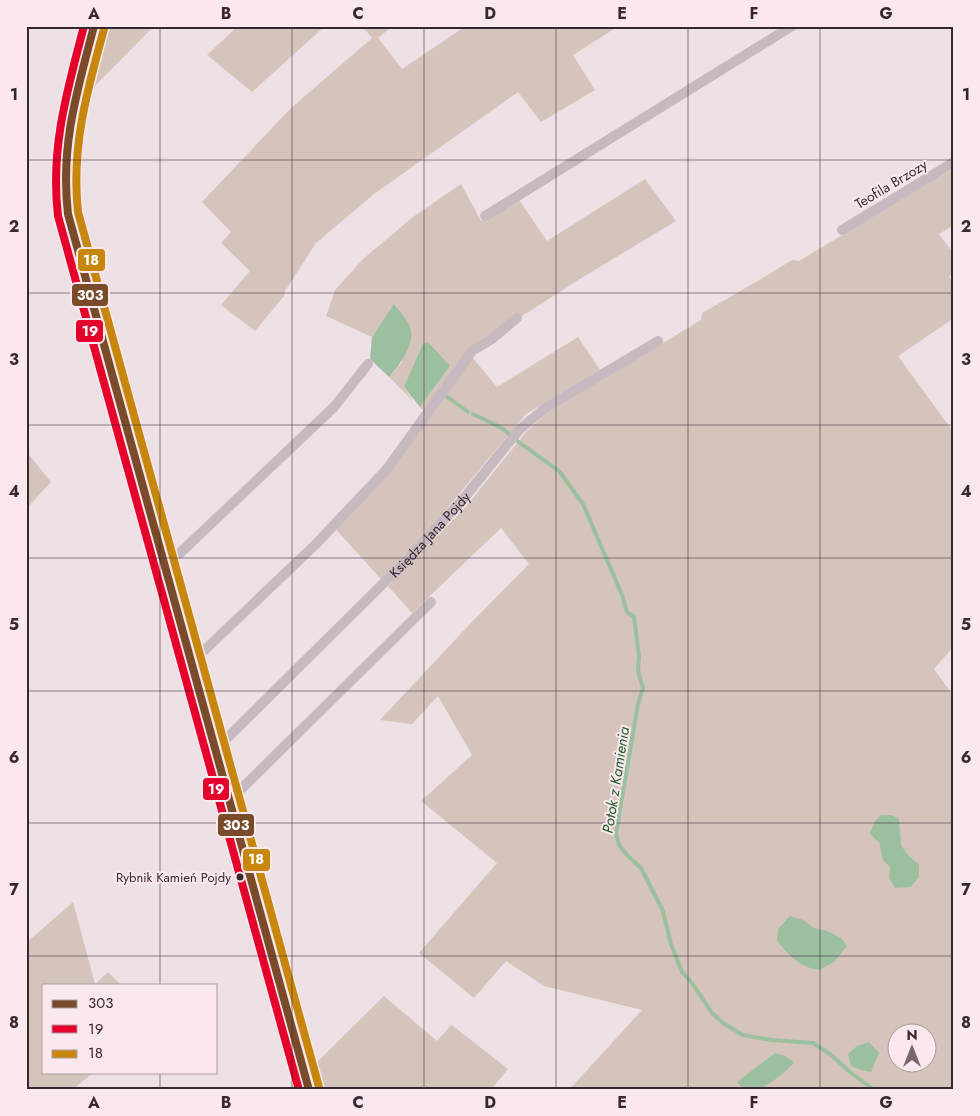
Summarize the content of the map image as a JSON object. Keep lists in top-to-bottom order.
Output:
{
  "streets": {
    "street": ["Teofila Brzozy", "Księdza Jana Pojdy"]
  },
  "water": ["Potok z Kamienia"],
  "places": ["Rybnik Kamień Pojdy"],
  "lines": ["transit line 303", "transit line 19", "transit line 18"],
  "legend": ["303", "19", "18"],
  "north": "top",
  "grid": {
    "columns": [
      "A",
      "B",
      "C",
      "D",
      "E",
      "F",
      "G"
    ],
    "rows": [
      "1",
      "2",
      "3",
      "4",
      "5",
      "6",
      "7",
      "8"
    ]
  }
}
